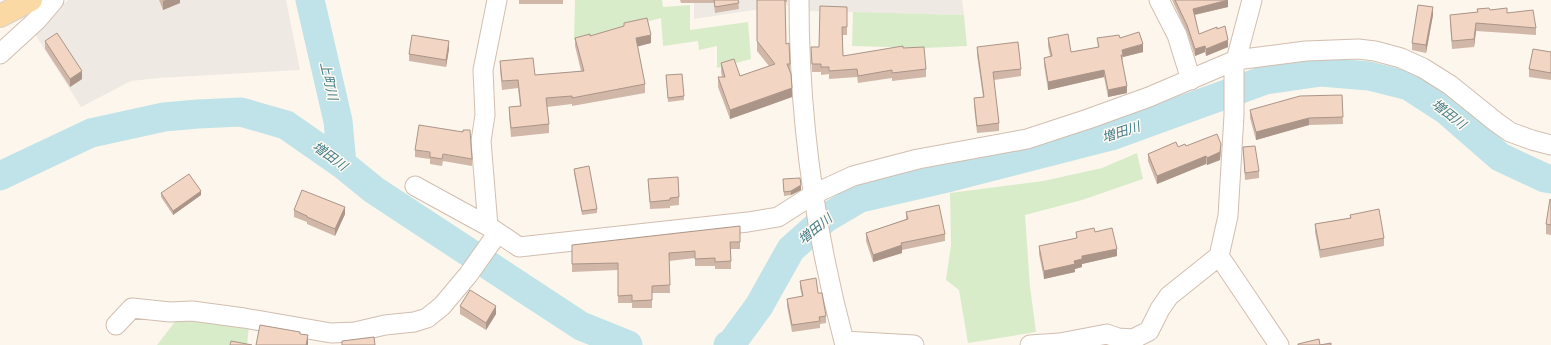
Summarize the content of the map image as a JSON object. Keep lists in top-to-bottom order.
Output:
{
  "water": ["上町川", "増田川"]
}
